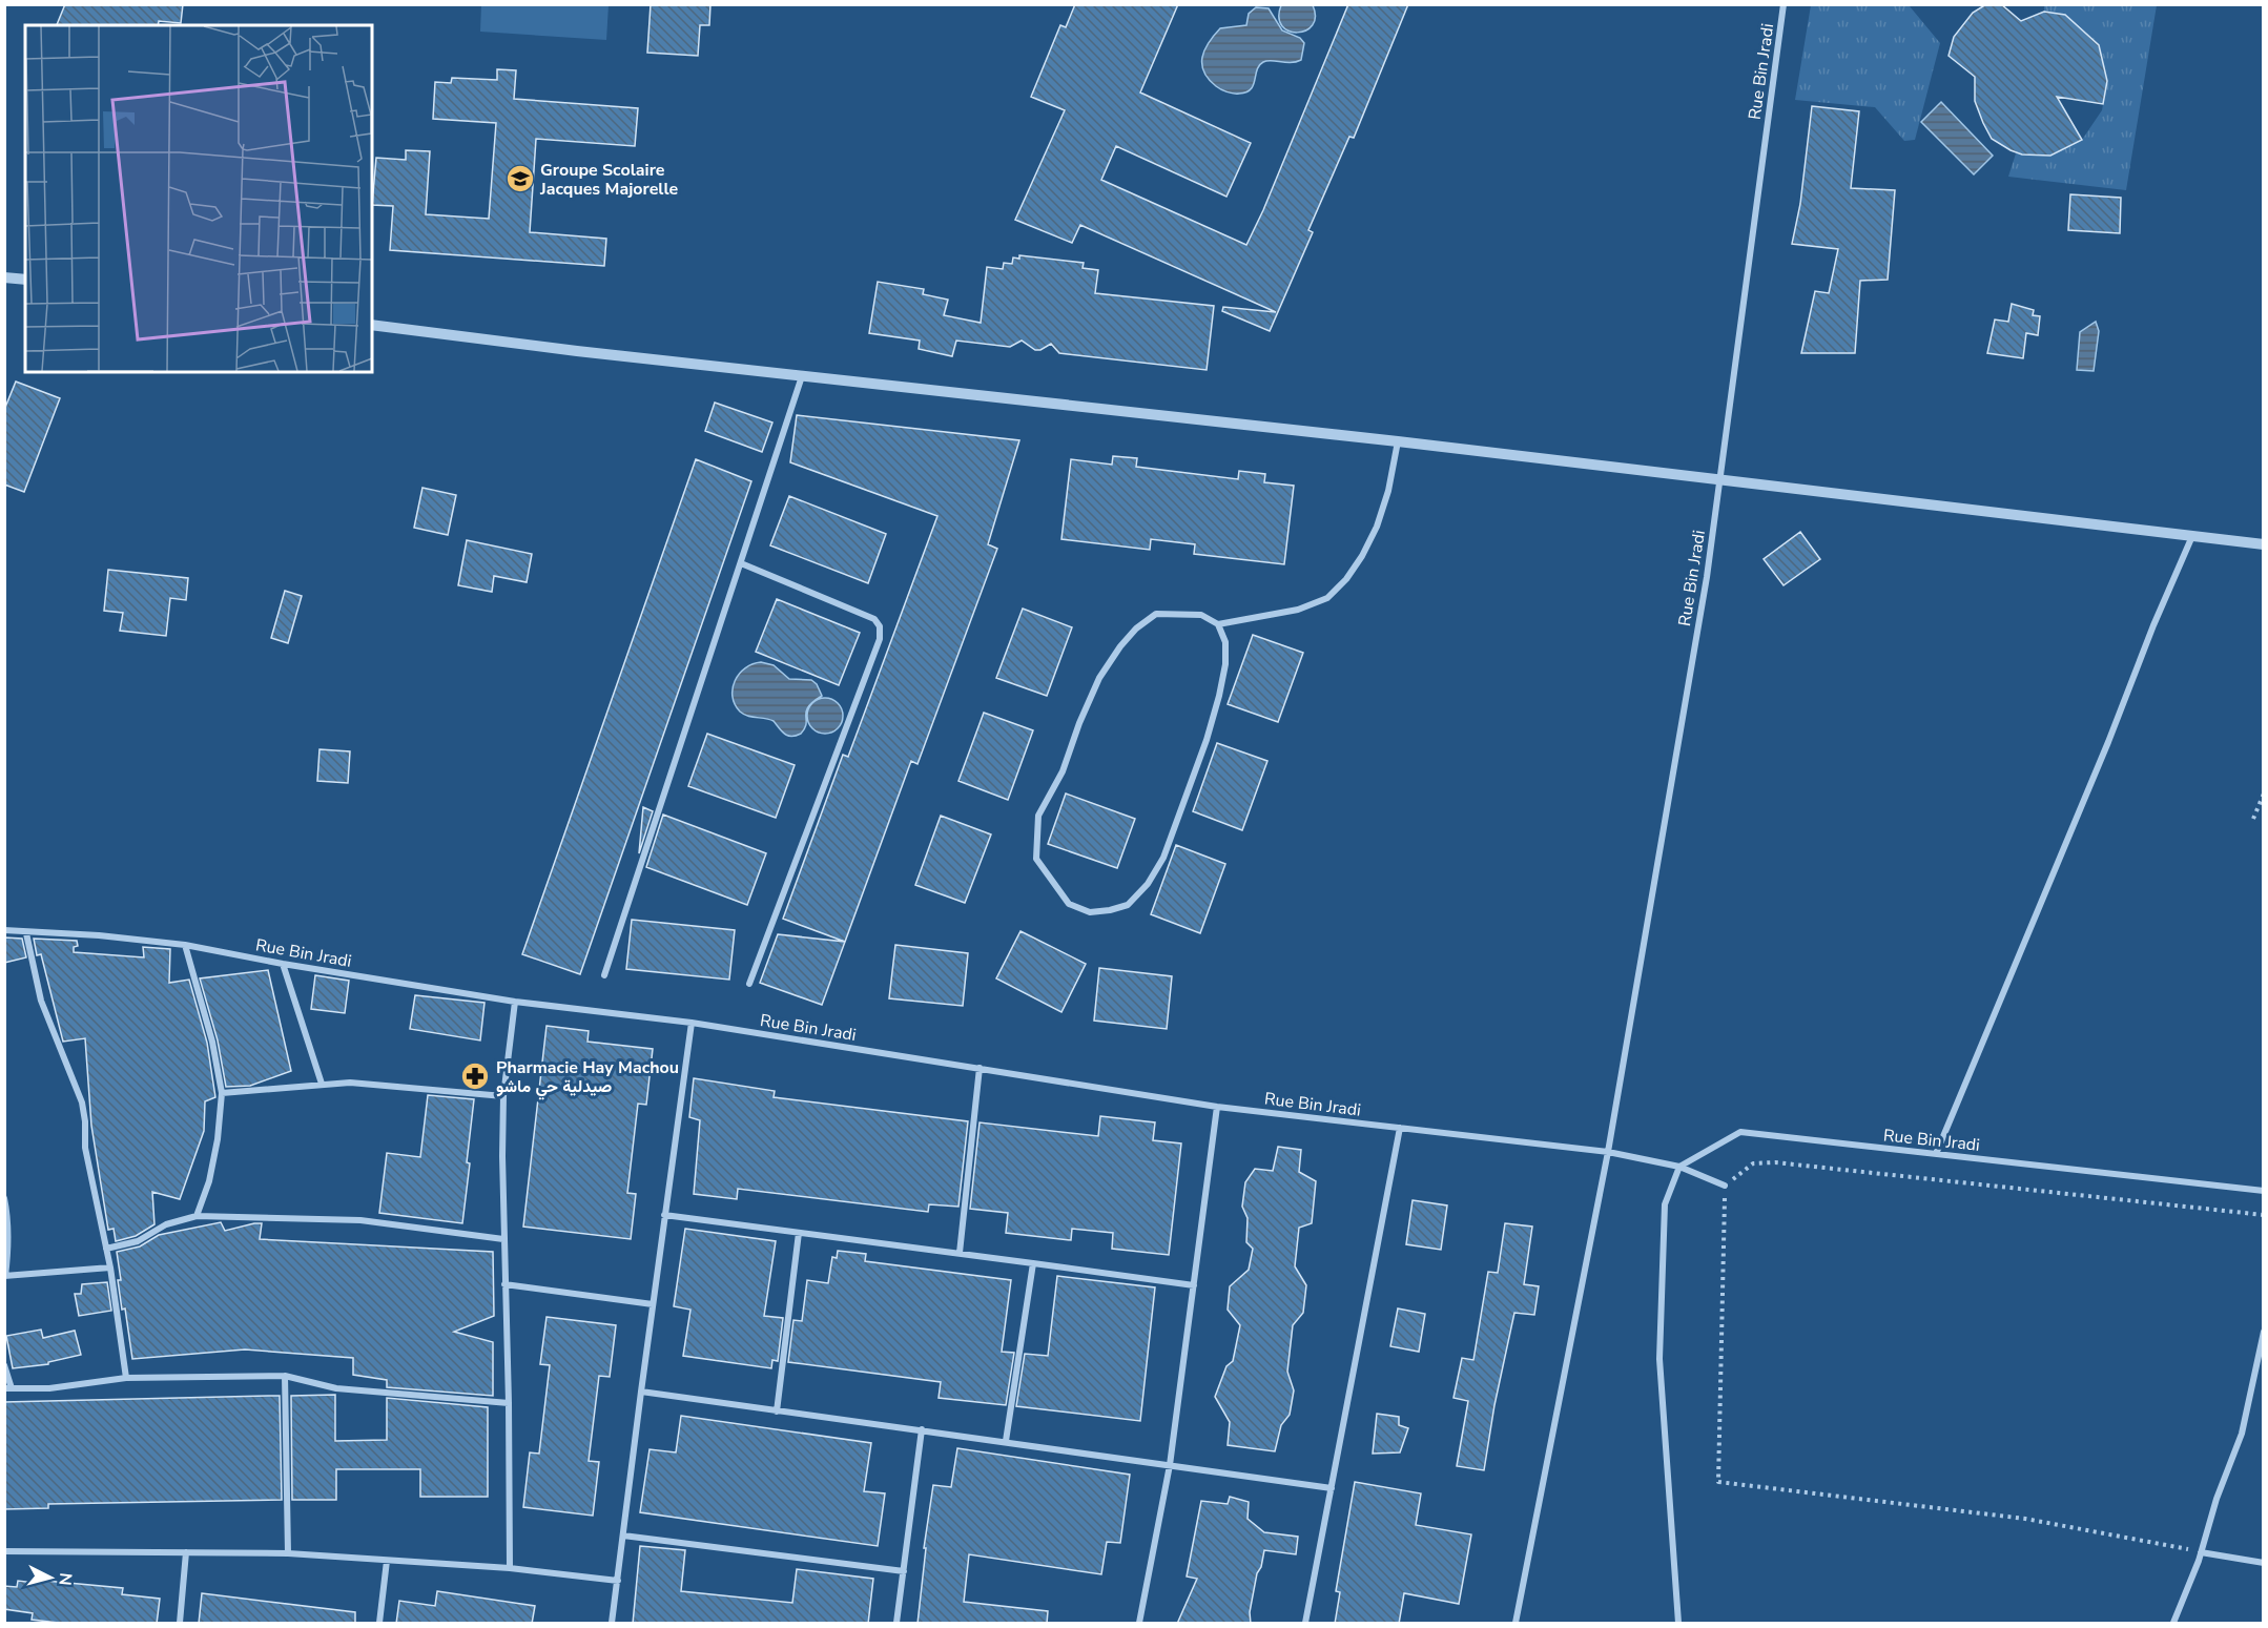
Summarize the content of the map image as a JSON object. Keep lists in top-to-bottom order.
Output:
{
  "streets": {
    "street": ["Rue Bin Jradi"]
  },
  "places": {
    "school or university": ["Groupe Scolaire Jacques Majorelle"],
    "pharmacy": ["Pharmacie Hay Machou صيدلية حي ماشو"]
  },
  "north": "right"
}
